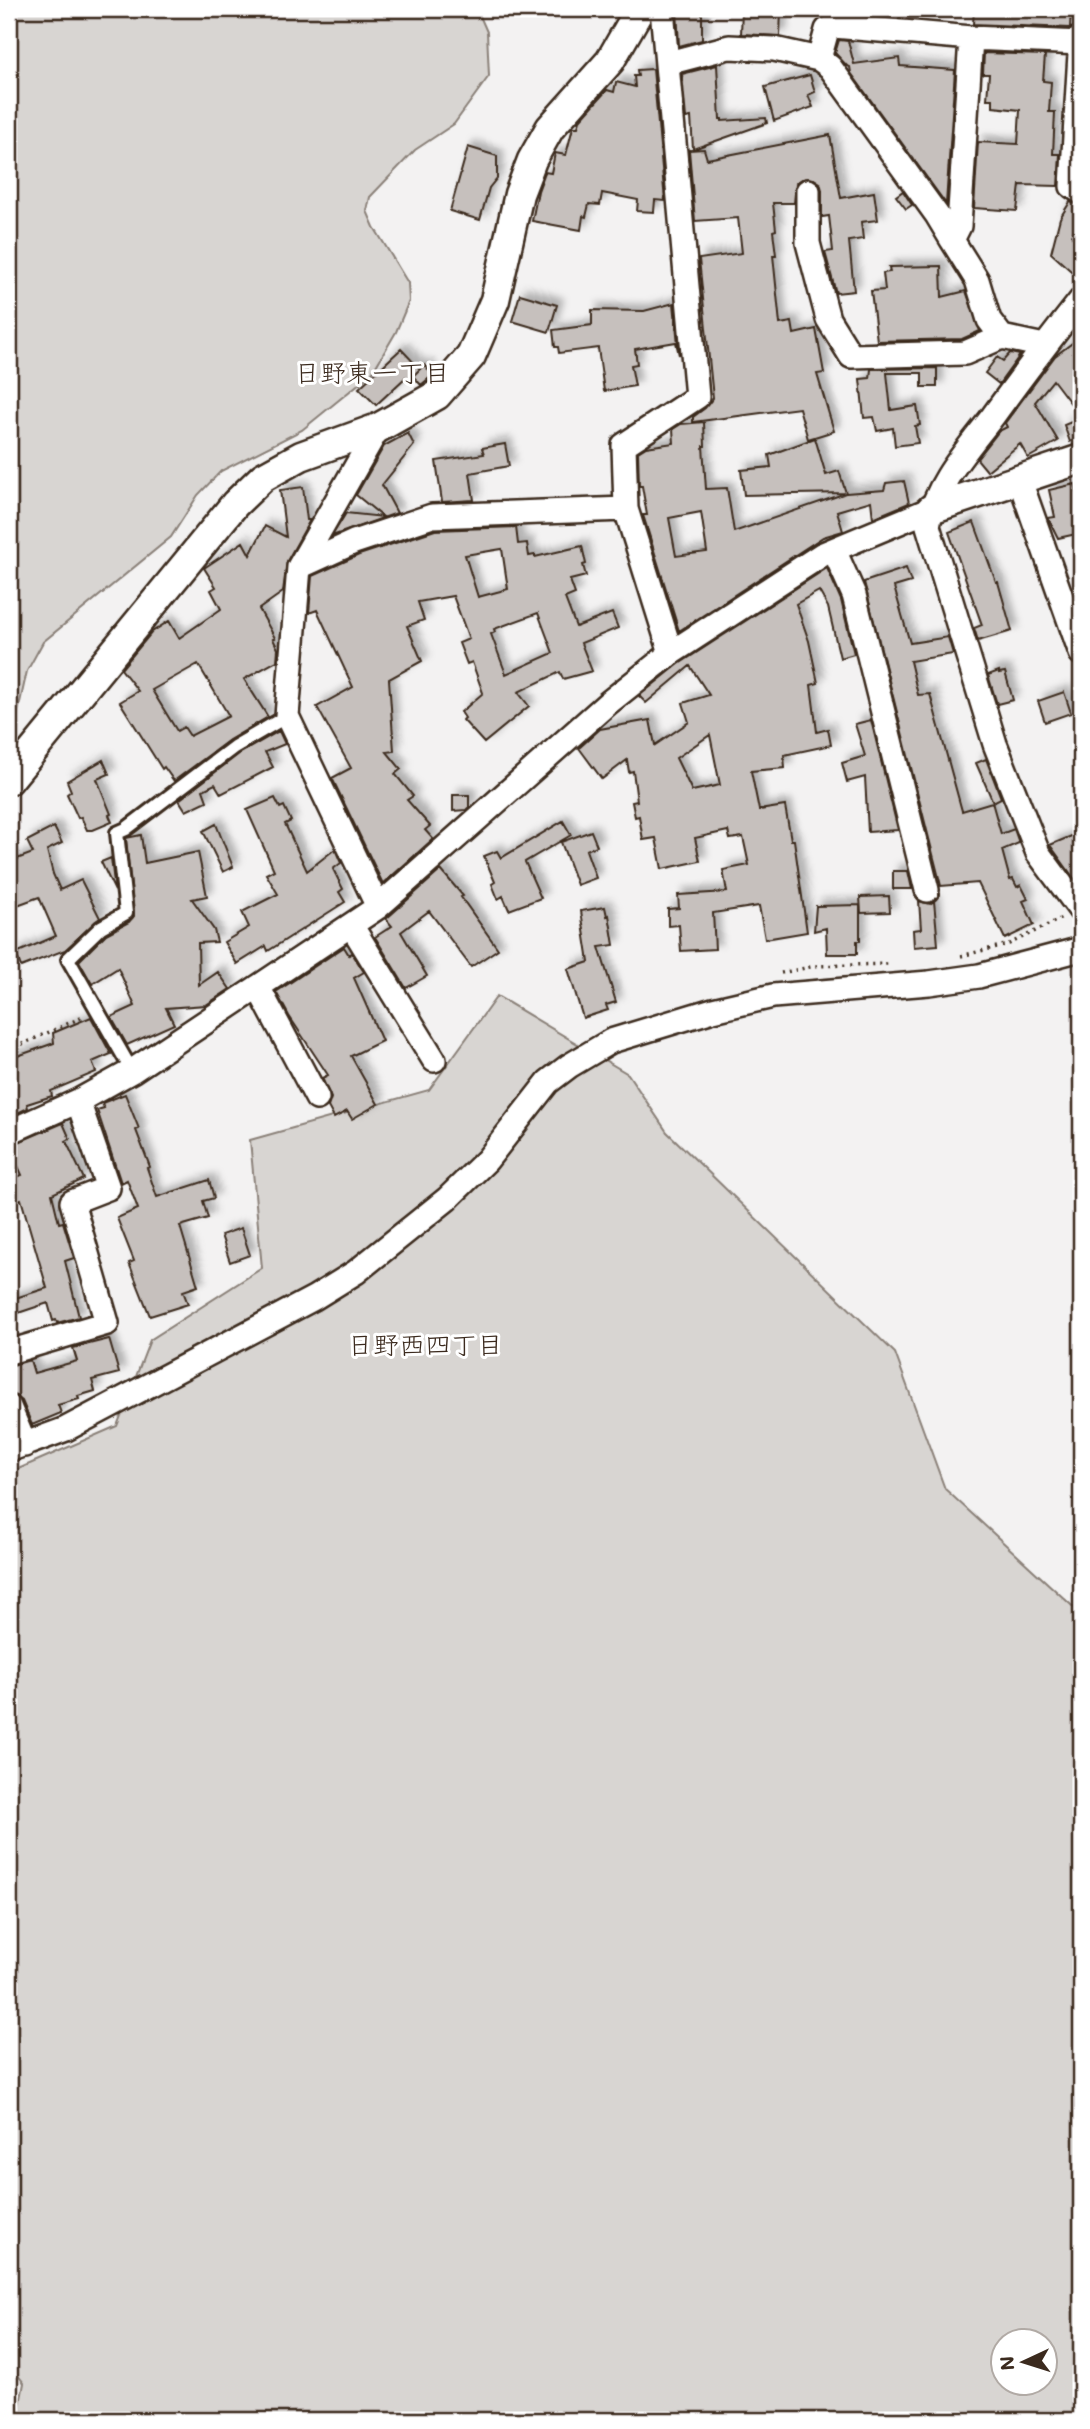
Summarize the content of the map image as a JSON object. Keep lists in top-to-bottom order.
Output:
{
  "districts": ["日野東一丁目", "日野西四丁目"],
  "north": "left"
}
